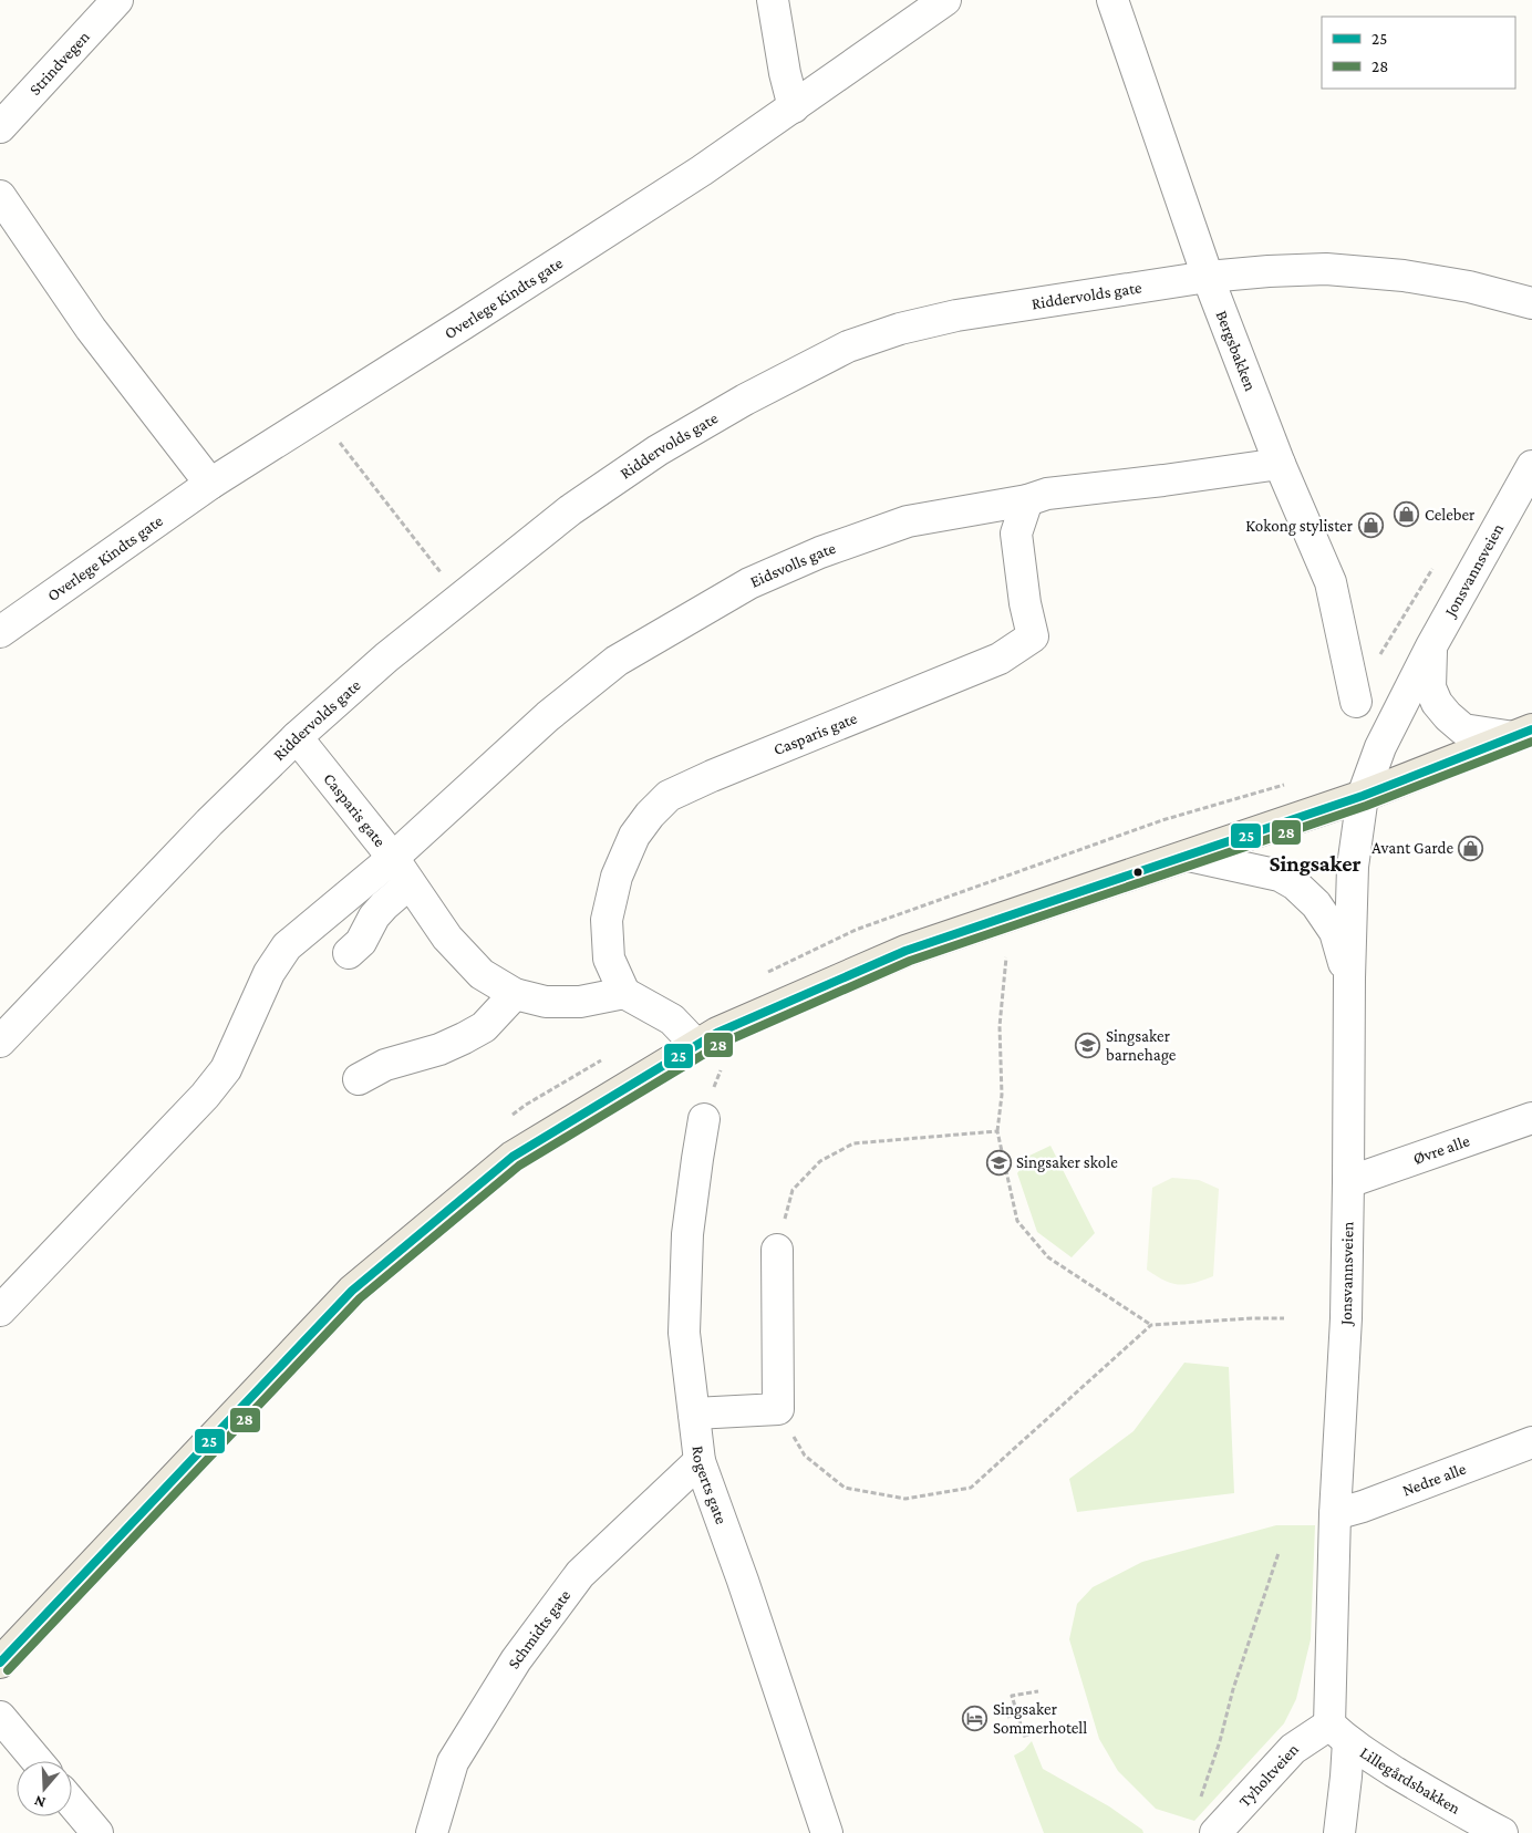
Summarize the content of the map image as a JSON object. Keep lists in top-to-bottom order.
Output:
{
  "streets": {
    "street": [
      "Strindvegen",
      "Riddervolds gate",
      "Overlege Kindts gate",
      "Bergsbakken",
      "Eidsvolls gate",
      "Jonsvannsveien",
      "Casparis gate",
      "Øvre alle",
      "Nedre alle",
      "Rogerts gate",
      "Schmidts gate",
      "Tyholtveien",
      "Lillegårdsbakken"
    ]
  },
  "crossings": [
    ["Riddervolds gate", "Bergsbakken"],
    ["Riddervolds gate", "Casparis gate"],
    ["Bergsbakken", "Eidsvolls gate"],
    ["Eidsvolls gate", "Casparis gate"],
    ["Jonsvannsveien", "Øvre alle"],
    ["Jonsvannsveien", "Nedre alle"],
    ["Jonsvannsveien", "Tyholtveien"],
    ["Jonsvannsveien", "Lillegårdsbakken"],
    ["Rogerts gate", "Schmidts gate"],
    ["Tyholtveien", "Lillegårdsbakken"]
  ],
  "districts": ["Singsaker"],
  "places": {
    "shop": ["Celeber", "Kokong stylister", "Avant Garde"],
    "school or university": ["Singsaker barnehage", "Singsaker skole"],
    "hotel": ["Singsaker Sommerhotell"]
  },
  "lines": ["transit line 25", "transit line 28"],
  "legend": ["25", "28"],
  "north": "bottom"
}
